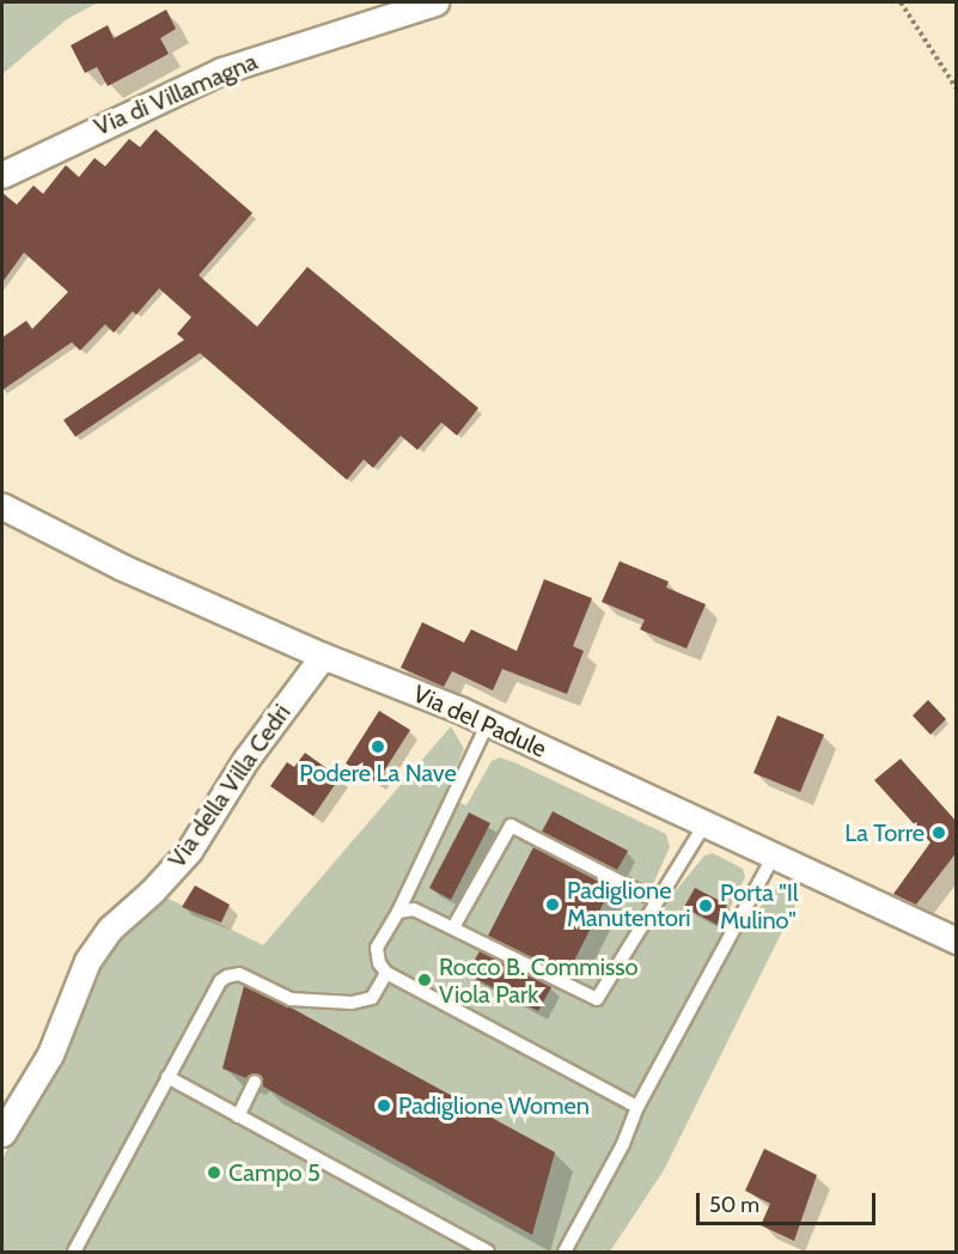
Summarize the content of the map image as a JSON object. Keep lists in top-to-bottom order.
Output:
{
  "streets": {
    "street": ["Via di Villamagna", "Via del Padule", "Via della Villa Cedri"]
  },
  "crossings": [
    ["Via del Padule", "Via della Villa Cedri"]
  ],
  "places": [
    "Podere La Nave",
    "La Torre",
    "Padiglione Manutentori",
    "Porta \"Il Mulino\"",
    "Rocco B. Commisso Viola Park",
    "Padiglione Women",
    "Campo 5"
  ],
  "scale_bar": "50 m"
}
